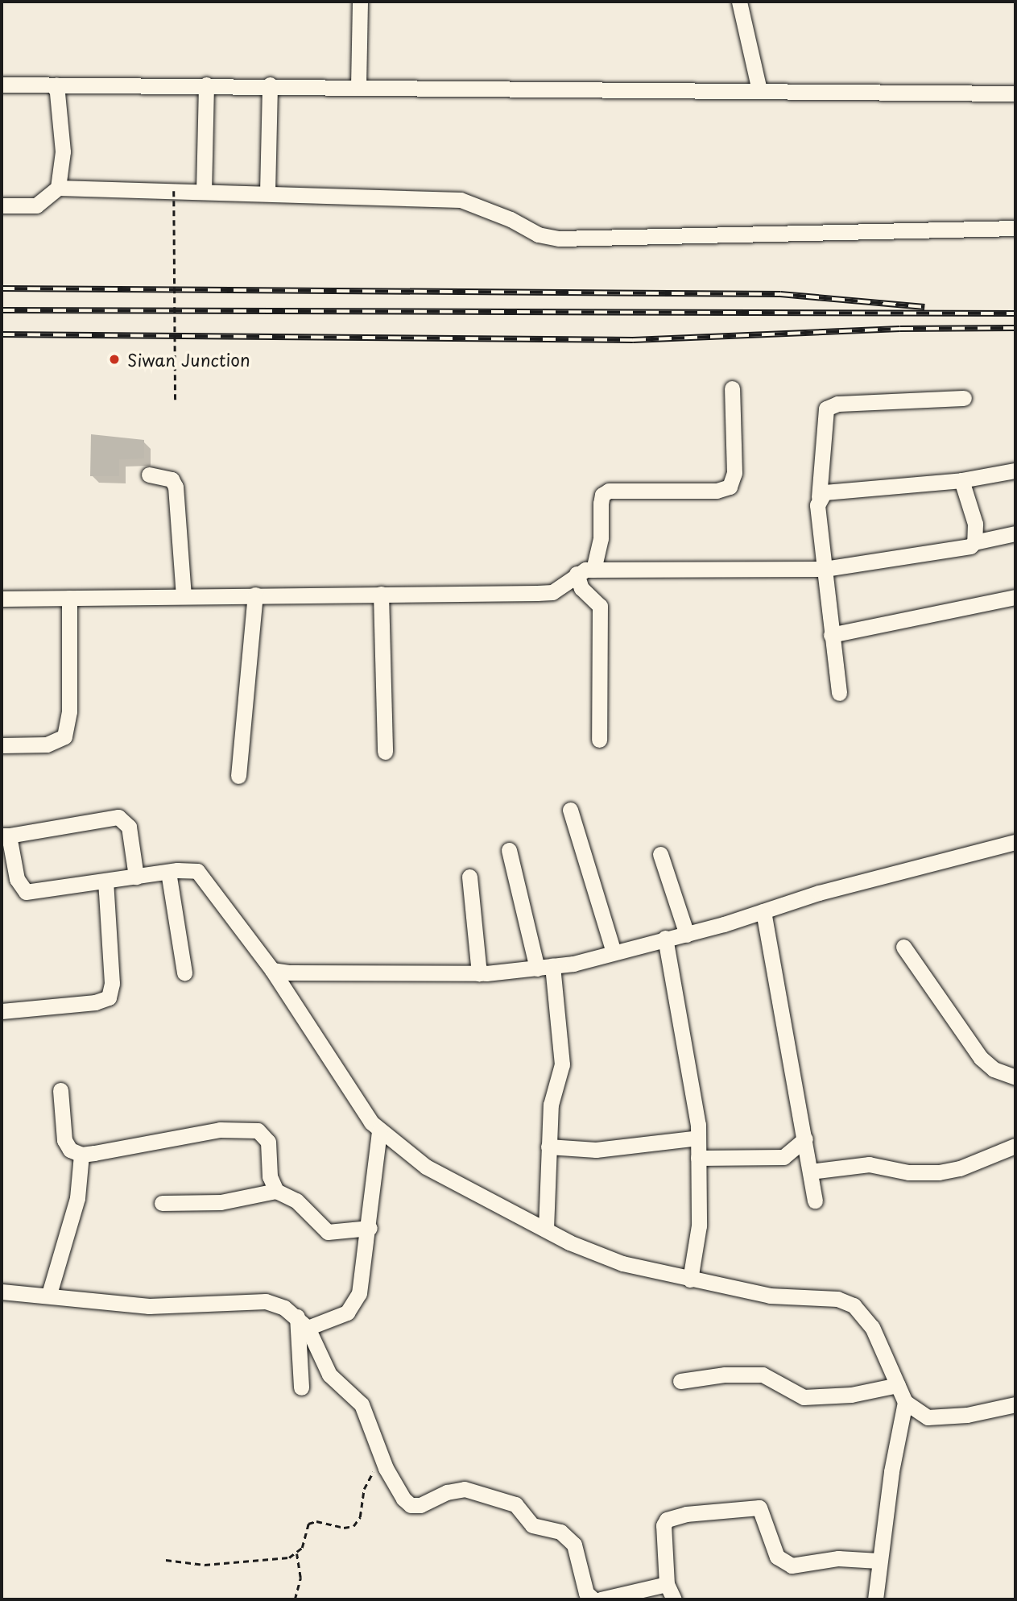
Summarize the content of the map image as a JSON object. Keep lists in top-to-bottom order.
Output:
{
  "places": ["Siwan Junction"]
}
